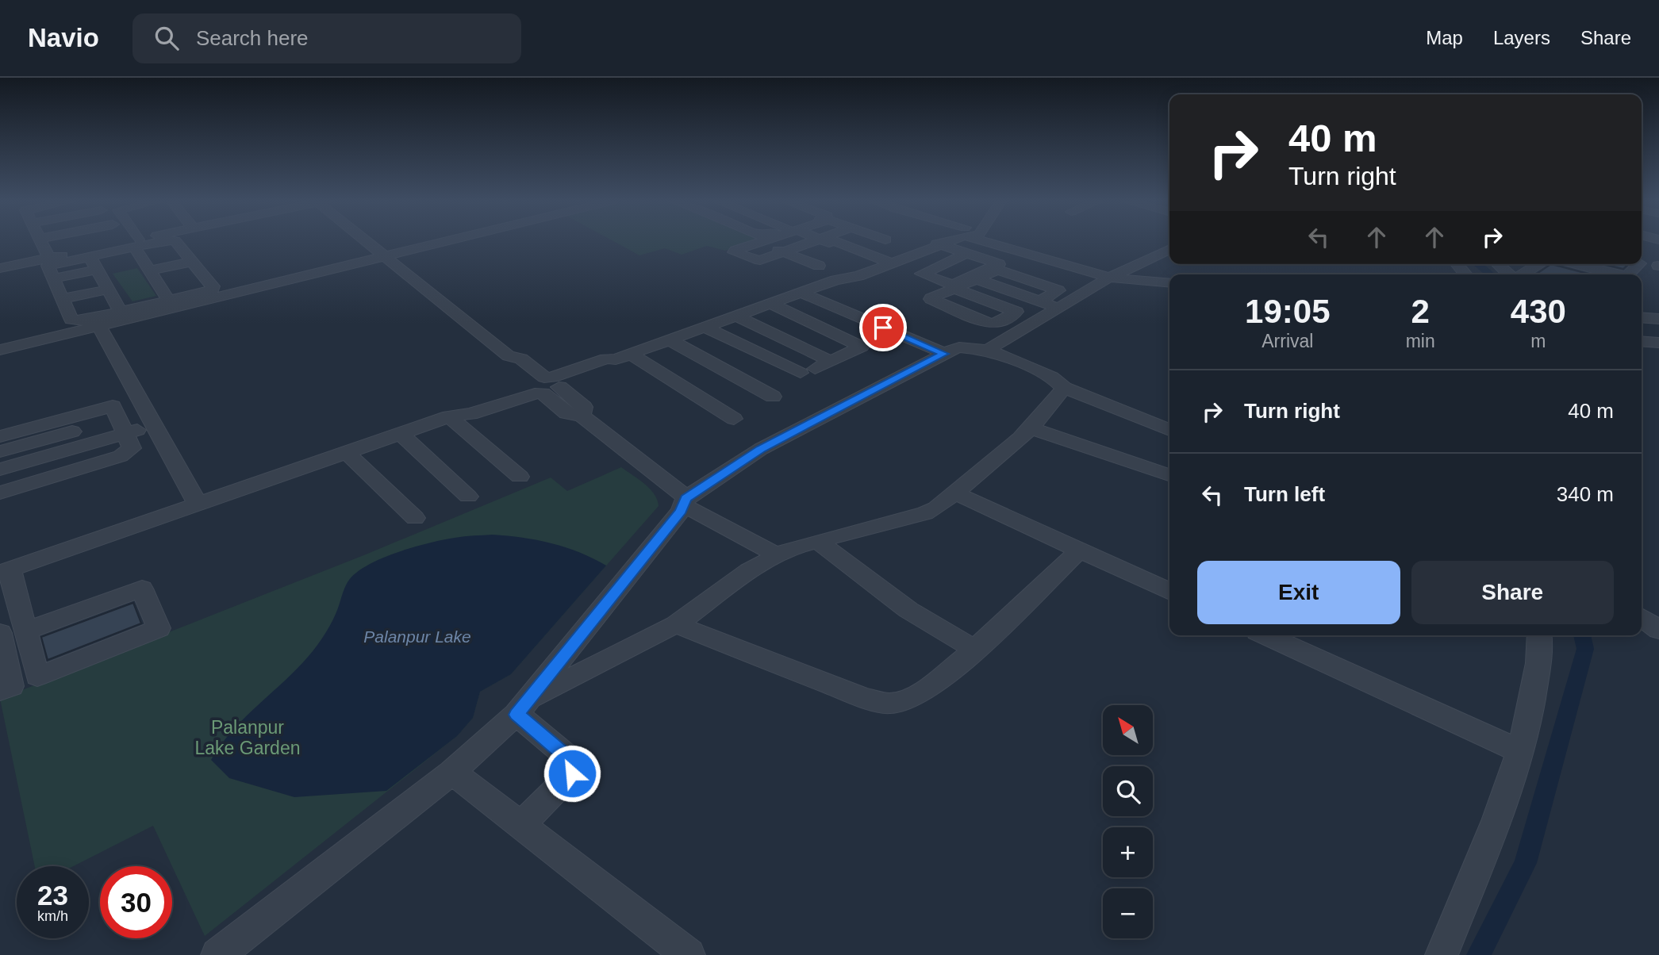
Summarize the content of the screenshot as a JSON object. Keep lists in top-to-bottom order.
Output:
{
  "water": ["Palanpur Lake"],
  "parks": ["Palanpur Lake Garden"],
  "north": "top left",
  "page": {
    "header": "Navio",
    "search": "Search here",
    "nav": ["Map", "Layers", "Share"],
    "turn": ["40 m", "Turn right"],
    "eta": [
      "19:05",
      "Arrival",
      "2",
      "min",
      "430",
      "m"
    ],
    "list": [
      {
        "name": "Turn right",
        "value": "40 m"
      },
      {
        "name": "Turn left",
        "value": "340 m"
      }
    ],
    "buttons": ["Exit", "Share"],
    "map_buttons": ["+", "−"],
    "speed": "23 km/h",
    "limit": "30"
  }
}
